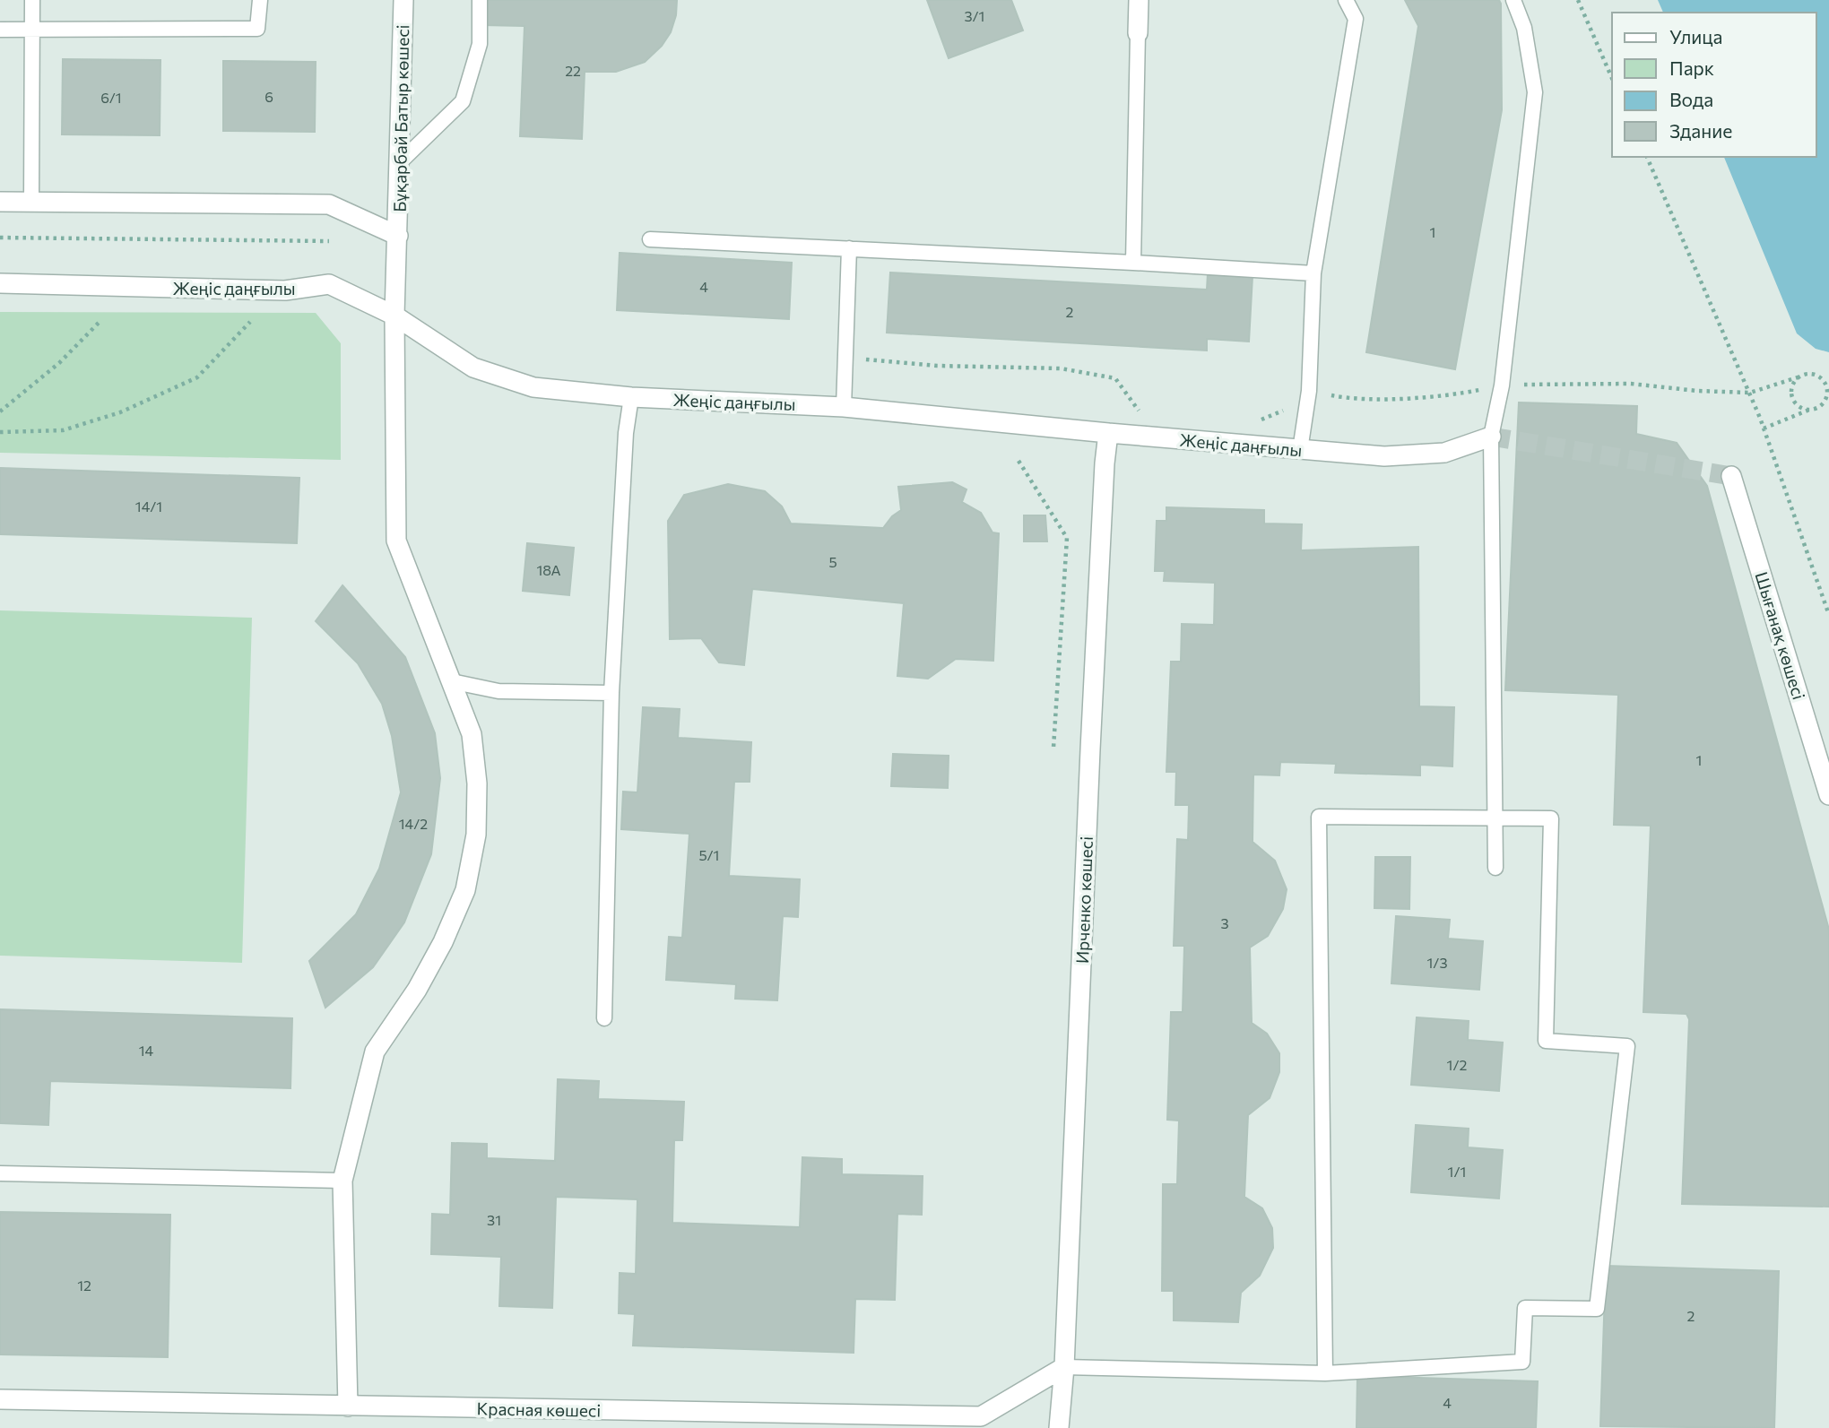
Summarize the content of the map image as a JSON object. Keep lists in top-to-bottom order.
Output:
{
  "streets": {
    "street": [
      "Бұқарбай Батыр көшесі",
      "Жеңіс даңғылы",
      "Шығанақ көшесі",
      "Ирченко көшесі",
      "Красная көшесі"
    ]
  },
  "crossings": [
    ["Бұқарбай Батыр көшесі", "Жеңіс даңғылы"],
    ["Бұқарбай Батыр көшесі", "Красная көшесі"],
    ["Жеңіс даңғылы", "Ирченко көшесі"],
    ["Ирченко көшесі", "Красная көшесі"]
  ],
  "house_numbers": [
    "3/1",
    "22",
    "6",
    "6/1",
    "1",
    "4",
    "2",
    "14/1",
    "5",
    "18А",
    "1",
    "14/2",
    "5/1",
    "3",
    "1/3",
    "14",
    "1/2",
    "1/1",
    "31",
    "12",
    "2",
    "4"
  ],
  "legend": [
    "Улица",
    "Парк",
    "Вода",
    "Здание"
  ]
}
